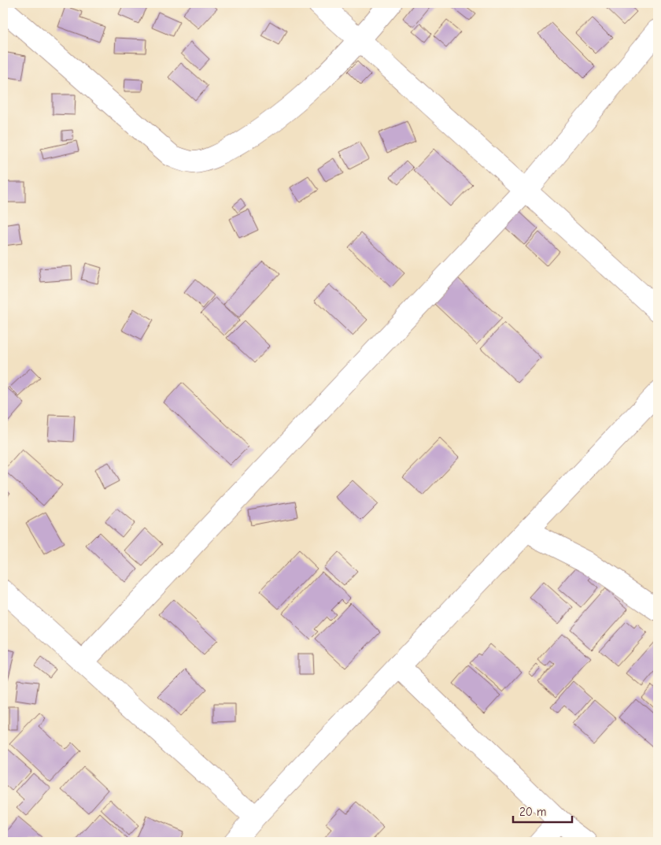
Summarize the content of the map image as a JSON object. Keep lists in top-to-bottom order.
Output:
{
  "scale_bar": "20 m"
}
